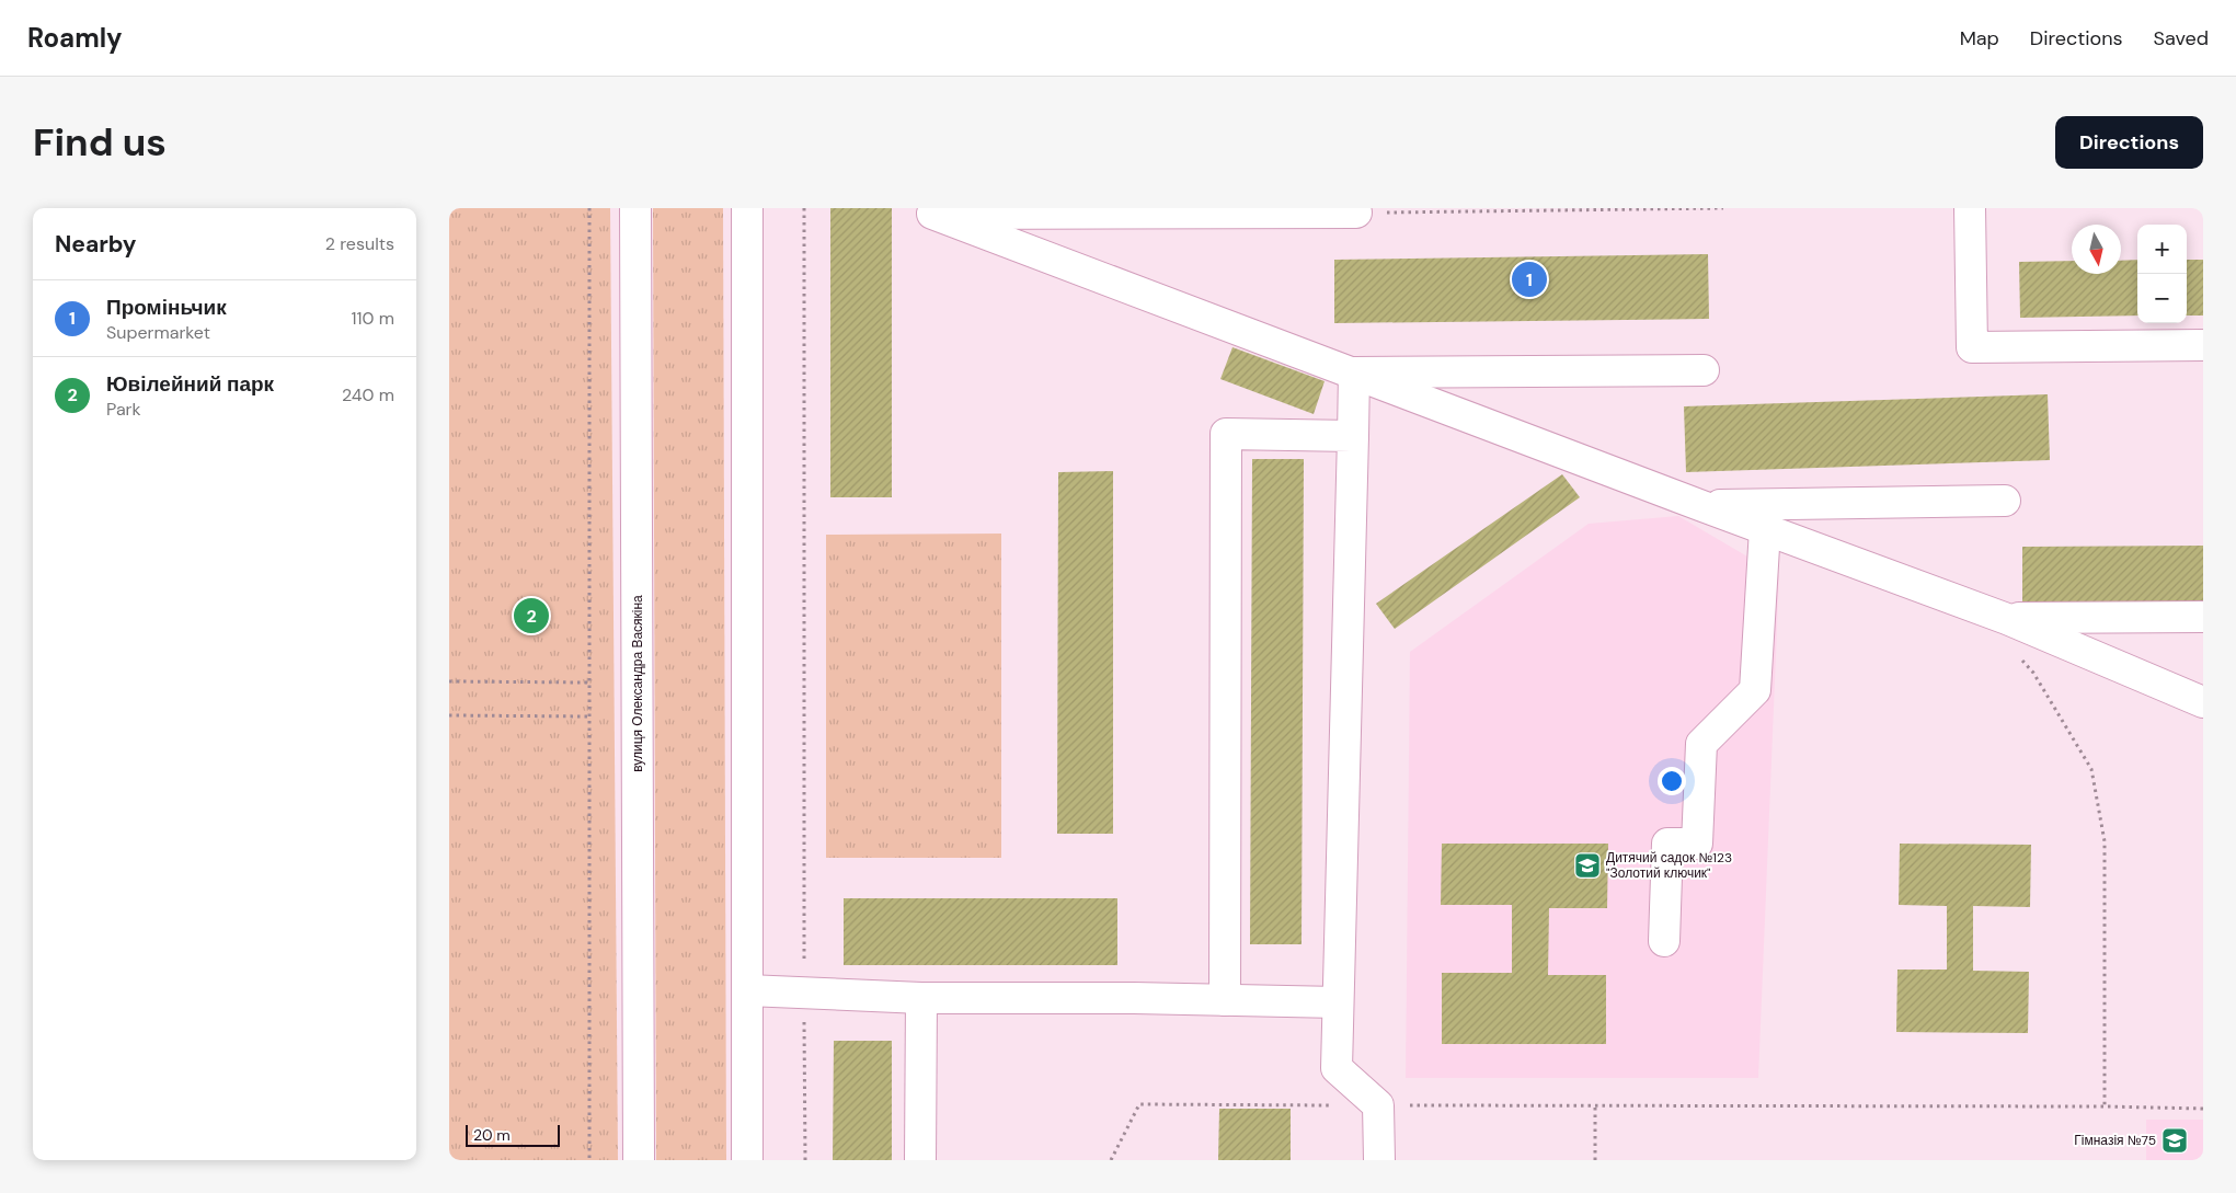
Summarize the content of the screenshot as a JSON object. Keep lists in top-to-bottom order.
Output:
{
  "streets": {
    "street": ["вулиця Олександра Васякіна"]
  },
  "places": {
    "school or university": ["Дитячий садок №123 \"Золотий ключик\"", "Гімназія №75"]
  },
  "scale_bar": "20 m",
  "north": "bottom",
  "page": {
    "header": "Roamly",
    "nav": ["Map", "Directions", "Saved"],
    "buttons": "Directions",
    "title": "Find us",
    "heading": ["Nearby", "2 results"],
    "map_buttons": ["+", "−"],
    "pins": ["1", "2"],
    "list": [
      {
        "mark": "1",
        "name": "Проміньчик",
        "note": "Supermarket",
        "value": "110 m"
      },
      {
        "mark": "2",
        "name": "Ювілейний парк",
        "note": "Park",
        "value": "240 m"
      }
    ],
    "scale": "20 m"
  }
}
